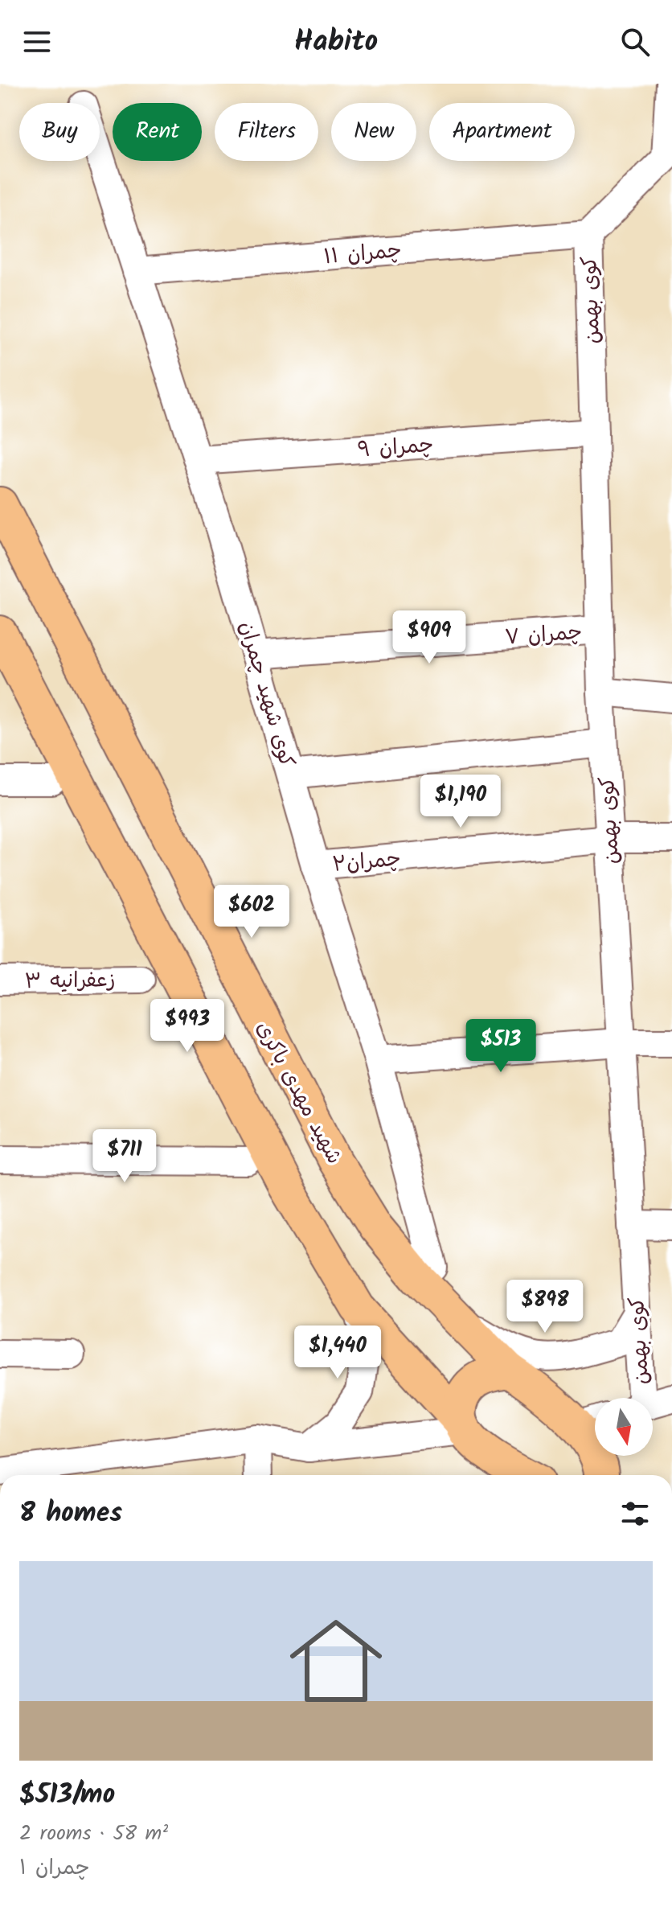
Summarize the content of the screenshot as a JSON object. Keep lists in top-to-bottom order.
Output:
{
  "streets": {
    "main road": ["شهید مهدی باکری"],
    "street": [
      "چمران ۱۱",
      "کوی بهمن",
      "چمران ۹",
      "چمران ۷",
      "کوی شهید چمران",
      "چمران۲",
      "زعفرانیه ۳"
    ]
  },
  "crossings": [
    ["چمران ۱۱", "کوی بهمن"],
    ["چمران ۱۱", "کوی شهید چمران"],
    ["کوی بهمن", "چمران ۹"],
    ["کوی بهمن", "چمران ۷"],
    ["کوی بهمن", "چمران۲"],
    ["چمران ۹", "کوی شهید چمران"],
    ["چمران ۷", "کوی شهید چمران"],
    ["کوی شهید چمران", "چمران۲"],
    ["کوی شهید چمران", "شهید مهدی باکری"]
  ],
  "north": "bottom",
  "page": {
    "header": "Habito",
    "chip": [
      "Buy",
      "Rent",
      "Filters",
      "New",
      "Apartment"
    ],
    "price": [
      "$909",
      "$1,190",
      "$602",
      "$993",
      "$513",
      "$711",
      "$898",
      "$1,440"
    ],
    "heading": "8 homes",
    "list": [
      {
        "name": "$513/mo",
        "note": "2 rooms · 58 m² · چمران ۱"
      }
    ]
  }
}
